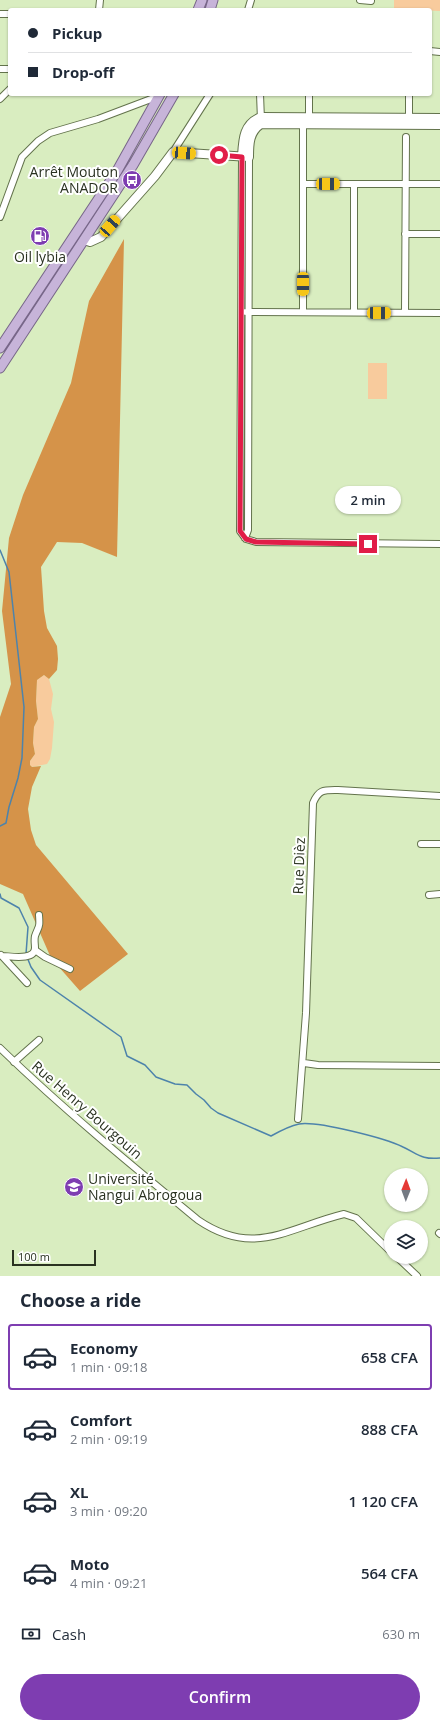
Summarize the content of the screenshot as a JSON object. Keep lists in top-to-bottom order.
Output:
{
  "streets": {
    "street": ["Rue Dièz", "Rue Henry Bourgouin"]
  },
  "places": {
    "bus stop": ["Arrêt Mouton ANADOR"],
    "fuel station": ["Oil lybia"],
    "school or university": ["Université Nangui Abrogoua"]
  },
  "scale_bar": "100 m",
  "north": "top",
  "page": {
    "banner": ["Pickup", "Drop-off"],
    "bubble": "2 min",
    "scale": "100 m",
    "heading": "Choose a ride",
    "list": [
      {
        "name": "Economy",
        "note": "1 min · 09:18",
        "value": "658 CFA"
      },
      {
        "name": "Comfort",
        "note": "2 min · 09:19",
        "value": "888 CFA"
      },
      {
        "name": "XL",
        "note": "3 min · 09:20",
        "value": "1 120 CFA"
      },
      {
        "name": "Moto",
        "note": "4 min · 09:21",
        "value": "564 CFA"
      }
    ],
    "pay": ["Cash", "630 m"],
    "buttons": "Confirm"
  }
}
